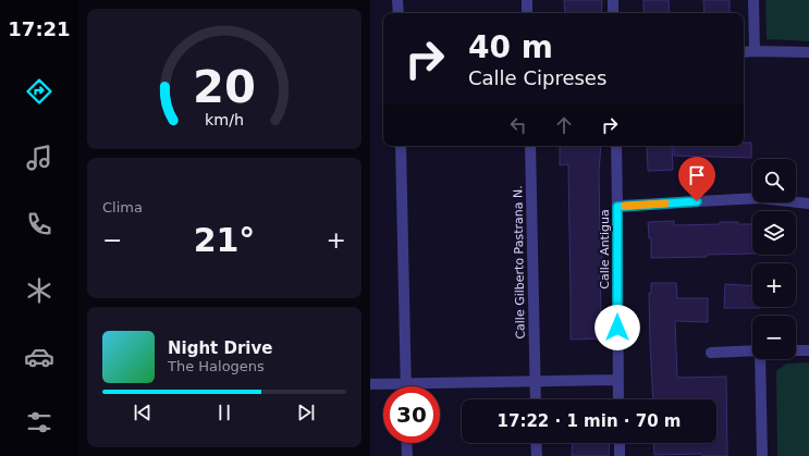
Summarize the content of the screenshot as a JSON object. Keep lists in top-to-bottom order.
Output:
{
  "streets": {
    "street": ["Calle Antigua", "Calle Gilberto Pastrana N."]
  },
  "page": {
    "tabs": "17:21",
    "turn": ["40 m", "Calle Cipreses"],
    "tile": "Clima",
    "map_buttons": ["+", "−"],
    "heat": ["−", "21°", "+"],
    "song": ["Night Drive", "The Halogens"],
    "limit": "30",
    "trip": "17:22 · 1 min · 70 m",
    "gauge": ["20", "km/h"]
  }
}
